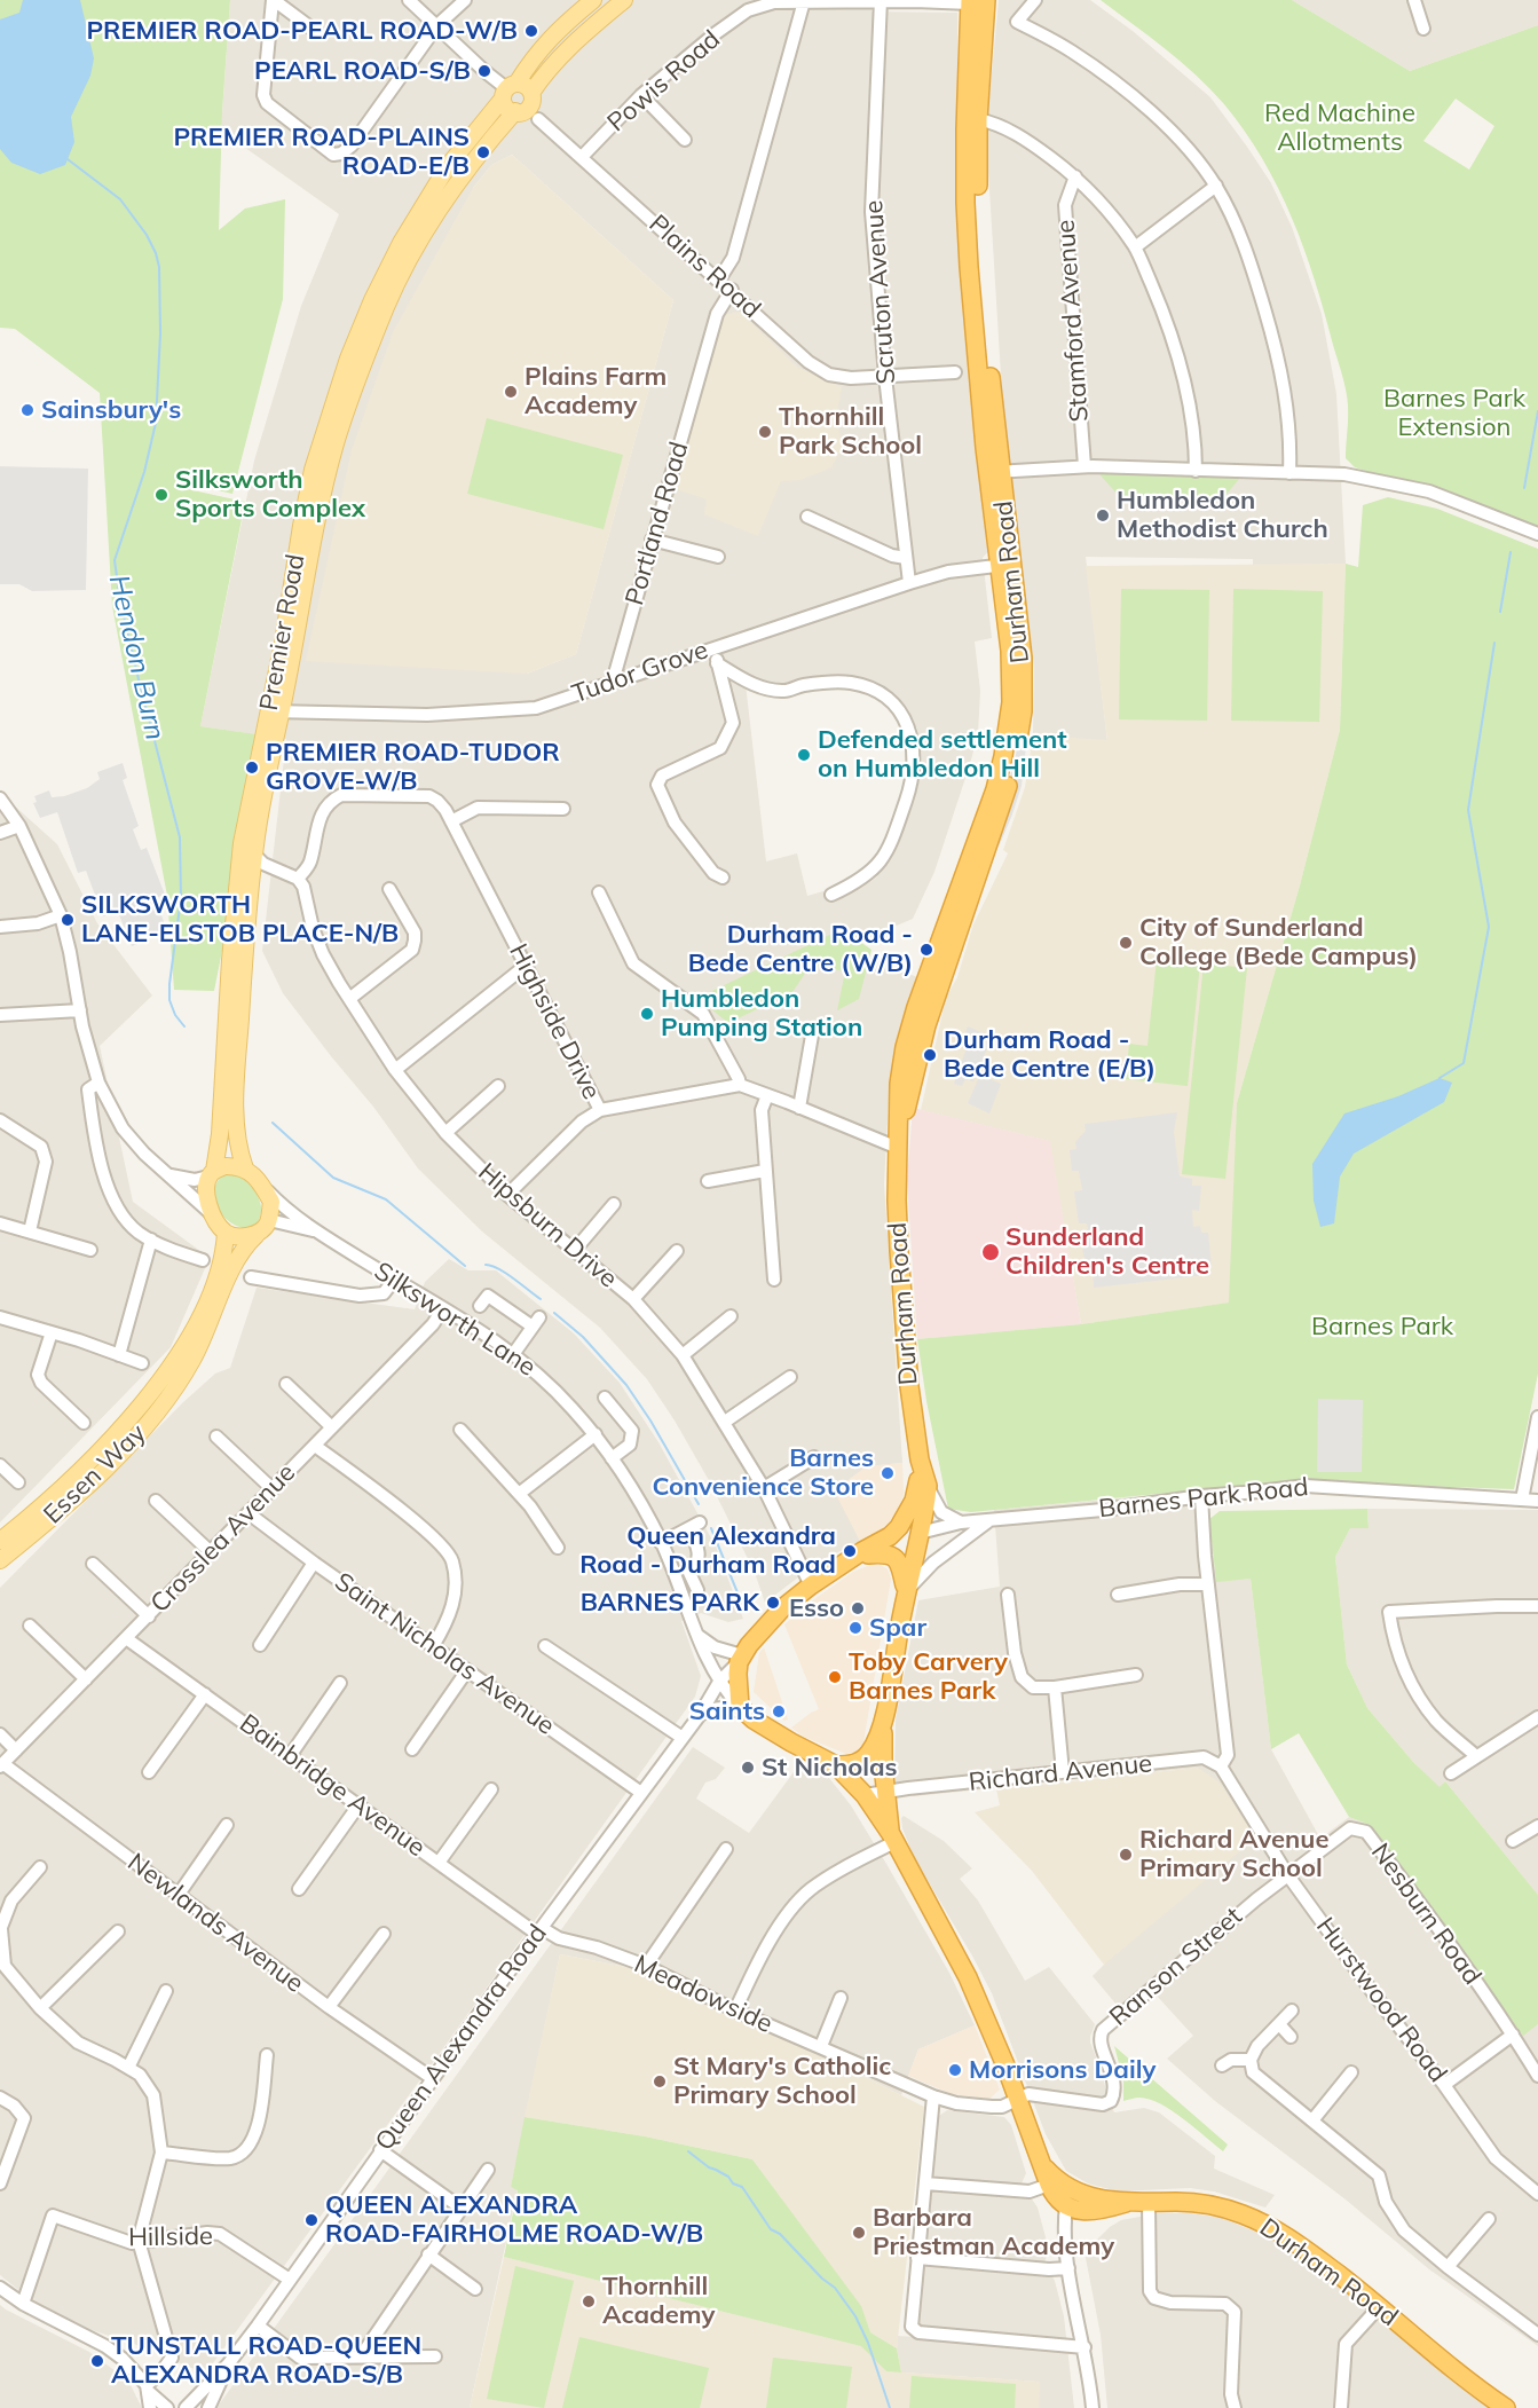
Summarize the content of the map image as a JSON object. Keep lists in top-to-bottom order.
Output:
{
  "streets": {
    "highway": ["Durham Road"],
    "main road": ["Premier Road", "Essen Way"],
    "street": [
      "Powis Road",
      "Plains Road",
      "Scruton Avenue",
      "Stamford Avenue",
      "Portland Road",
      "Tudor Grove",
      "Highside Drive",
      "Hipsburn Drive",
      "Silksworth Lane",
      "Barnes Park Road",
      "Crosslea Avenue",
      "Saint Nicholas Avenue",
      "Richard Avenue",
      "Bainbridge Avenue",
      "Nesburn Road",
      "Newlands Avenue",
      "Ranson Street",
      "Meadowside",
      "Hurstwood Road",
      "Queen Alexandra Road",
      "Hillside"
    ]
  },
  "crossings": [
    ["Powis Road", "Plains Road"],
    ["Powis Road", "Scruton Avenue"],
    ["Powis Road", "Durham Road"],
    ["Plains Road", "Scruton Avenue"],
    ["Plains Road", "Portland Road"],
    ["Scruton Avenue", "Tudor Grove"],
    ["Portland Road", "Tudor Grove"],
    ["Durham Road", "Tudor Grove"],
    ["Durham Road", "Hipsburn Drive"],
    ["Durham Road", "Silksworth Lane"],
    ["Durham Road", "Barnes Park Road"],
    ["Durham Road", "Richard Avenue"],
    ["Durham Road", "Ranson Street"],
    ["Durham Road", "Meadowside"],
    ["Durham Road", "Queen Alexandra Road"],
    ["Premier Road", "Tudor Grove"],
    ["Premier Road", "Silksworth Lane"],
    ["Premier Road", "Essen Way"],
    ["Highside Drive", "Hipsburn Drive"],
    ["Silksworth Lane", "Essen Way"],
    ["Silksworth Lane", "Crosslea Avenue"],
    ["Silksworth Lane", "Queen Alexandra Road"],
    ["Crosslea Avenue", "Saint Nicholas Avenue"],
    ["Crosslea Avenue", "Bainbridge Avenue"],
    ["Crosslea Avenue", "Newlands Avenue"],
    ["Saint Nicholas Avenue", "Queen Alexandra Road"],
    ["Richard Avenue", "Hurstwood Road"],
    ["Bainbridge Avenue", "Meadowside"],
    ["Bainbridge Avenue", "Queen Alexandra Road"],
    ["Nesburn Road", "Ranson Street"],
    ["Nesburn Road", "Hurstwood Road"],
    ["Newlands Avenue", "Queen Alexandra Road"],
    ["Ranson Street", "Meadowside"],
    ["Ranson Street", "Hurstwood Road"],
    ["Meadowside", "Queen Alexandra Road"],
    ["Queen Alexandra Road", "Hillside"]
  ],
  "water": ["Hendon Burn"],
  "parks": ["Red Machine Allotments", "Barnes Park Extension", "Barnes Park"],
  "places": [
    "PREMIER ROAD-PEARL ROAD-W/B",
    "PEARL ROAD-S/B",
    "PREMIER ROAD-PLAINS ROAD-E/B",
    "Plains Farm Academy",
    "Sainsbury's",
    "Thornhill Park School",
    "Silksworth Sports Complex",
    "Humbledon Methodist Church",
    "Defended settlement on Humbledon Hill",
    "PREMIER ROAD-TUDOR GROVE-W/B",
    "SILKSWORTH LANE-ELSTOB PLACE-N/B",
    "City of Sunderland College (Bede Campus)",
    "Durham Road - Bede Centre (W/B)",
    "Humbledon Pumping Station",
    "Durham Road - Bede Centre (E/B)",
    "Sunderland Children's Centre",
    "Barnes Convenience Store",
    "Queen Alexandra Road - Durham Road",
    "BARNES PARK",
    "Esso",
    "Spar",
    "Toby Carvery Barnes Park",
    "Saints",
    "St Nicholas",
    "Richard Avenue Primary School",
    "Morrisons Daily",
    "St Mary's Catholic Primary School",
    "QUEEN ALEXANDRA ROAD-FAIRHOLME ROAD-W/B",
    "Barbara Priestman Academy",
    "Thornhill Academy",
    "TUNSTALL ROAD-QUEEN ALEXANDRA ROAD-S/B"
  ]
}
